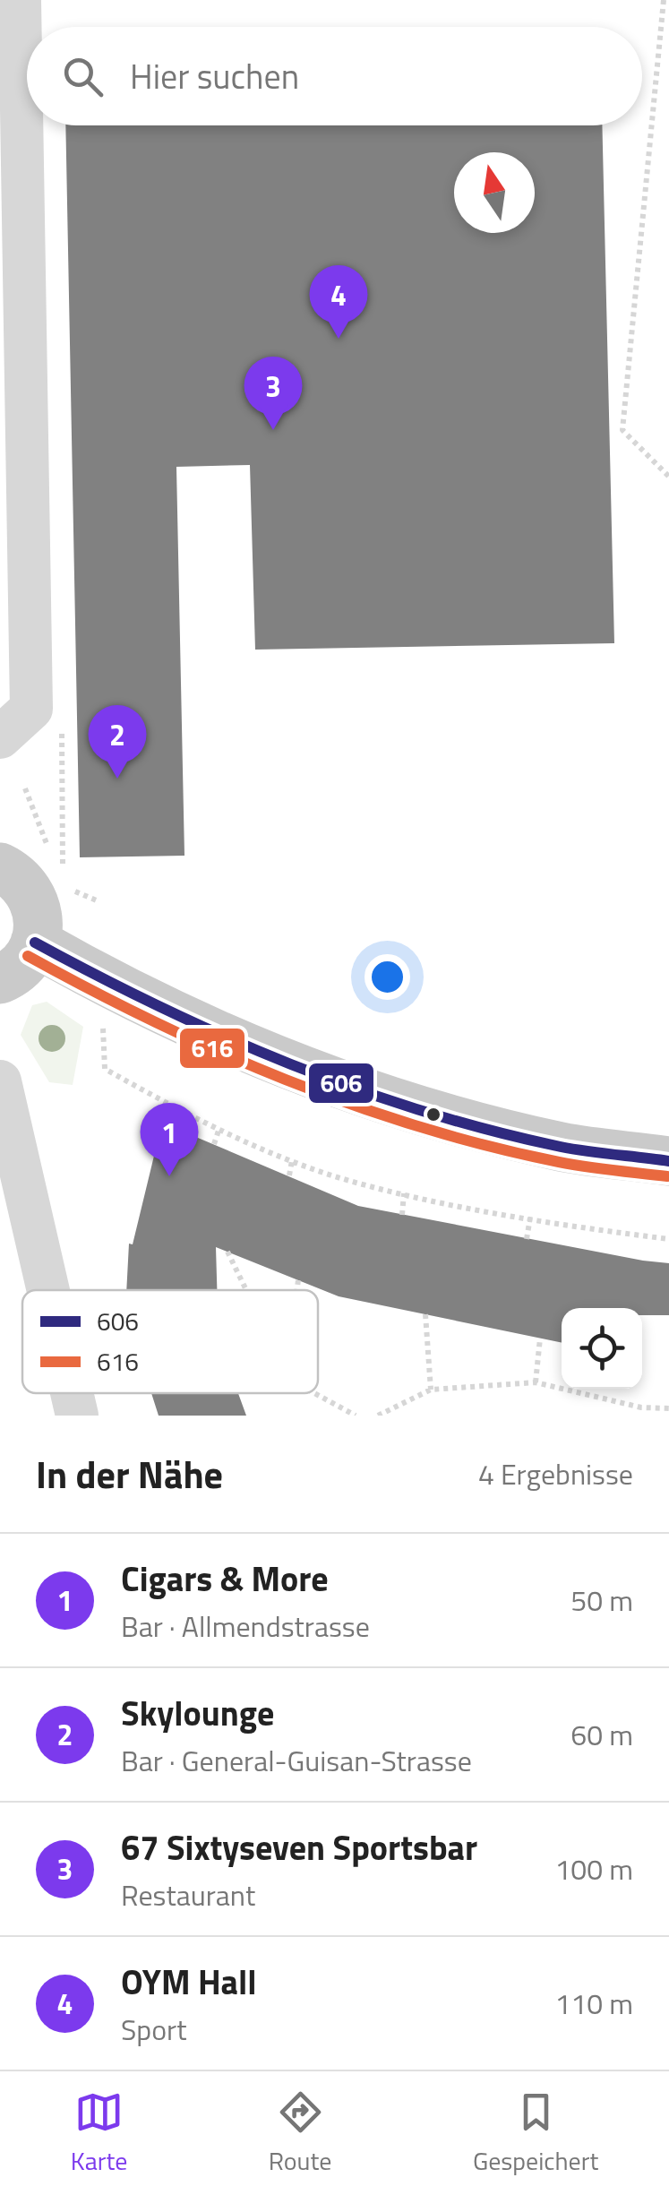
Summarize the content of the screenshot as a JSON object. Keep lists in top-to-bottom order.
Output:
{
  "lines": ["transit line 606", "transit line 616"],
  "legend": ["606", "616"],
  "north": "top",
  "page": {
    "search": "Hier suchen",
    "pins": [
      "4",
      "3",
      "2",
      "1"
    ],
    "heading": ["In der Nähe", "4 Ergebnisse"],
    "list": [
      {
        "mark": "1",
        "name": "Cigars & More",
        "note": "Bar · Allmendstrasse",
        "value": "50 m"
      },
      {
        "mark": "2",
        "name": "Skylounge",
        "note": "Bar · General-Guisan-Strasse",
        "value": "60 m"
      },
      {
        "mark": "3",
        "name": "67 Sixtyseven Sportsbar",
        "note": "Restaurant",
        "value": "100 m"
      },
      {
        "mark": "4",
        "name": "OYM Hall",
        "note": "Sport",
        "value": "110 m"
      }
    ],
    "nav": ["Karte", "Route", "Gespeichert"]
  }
}
